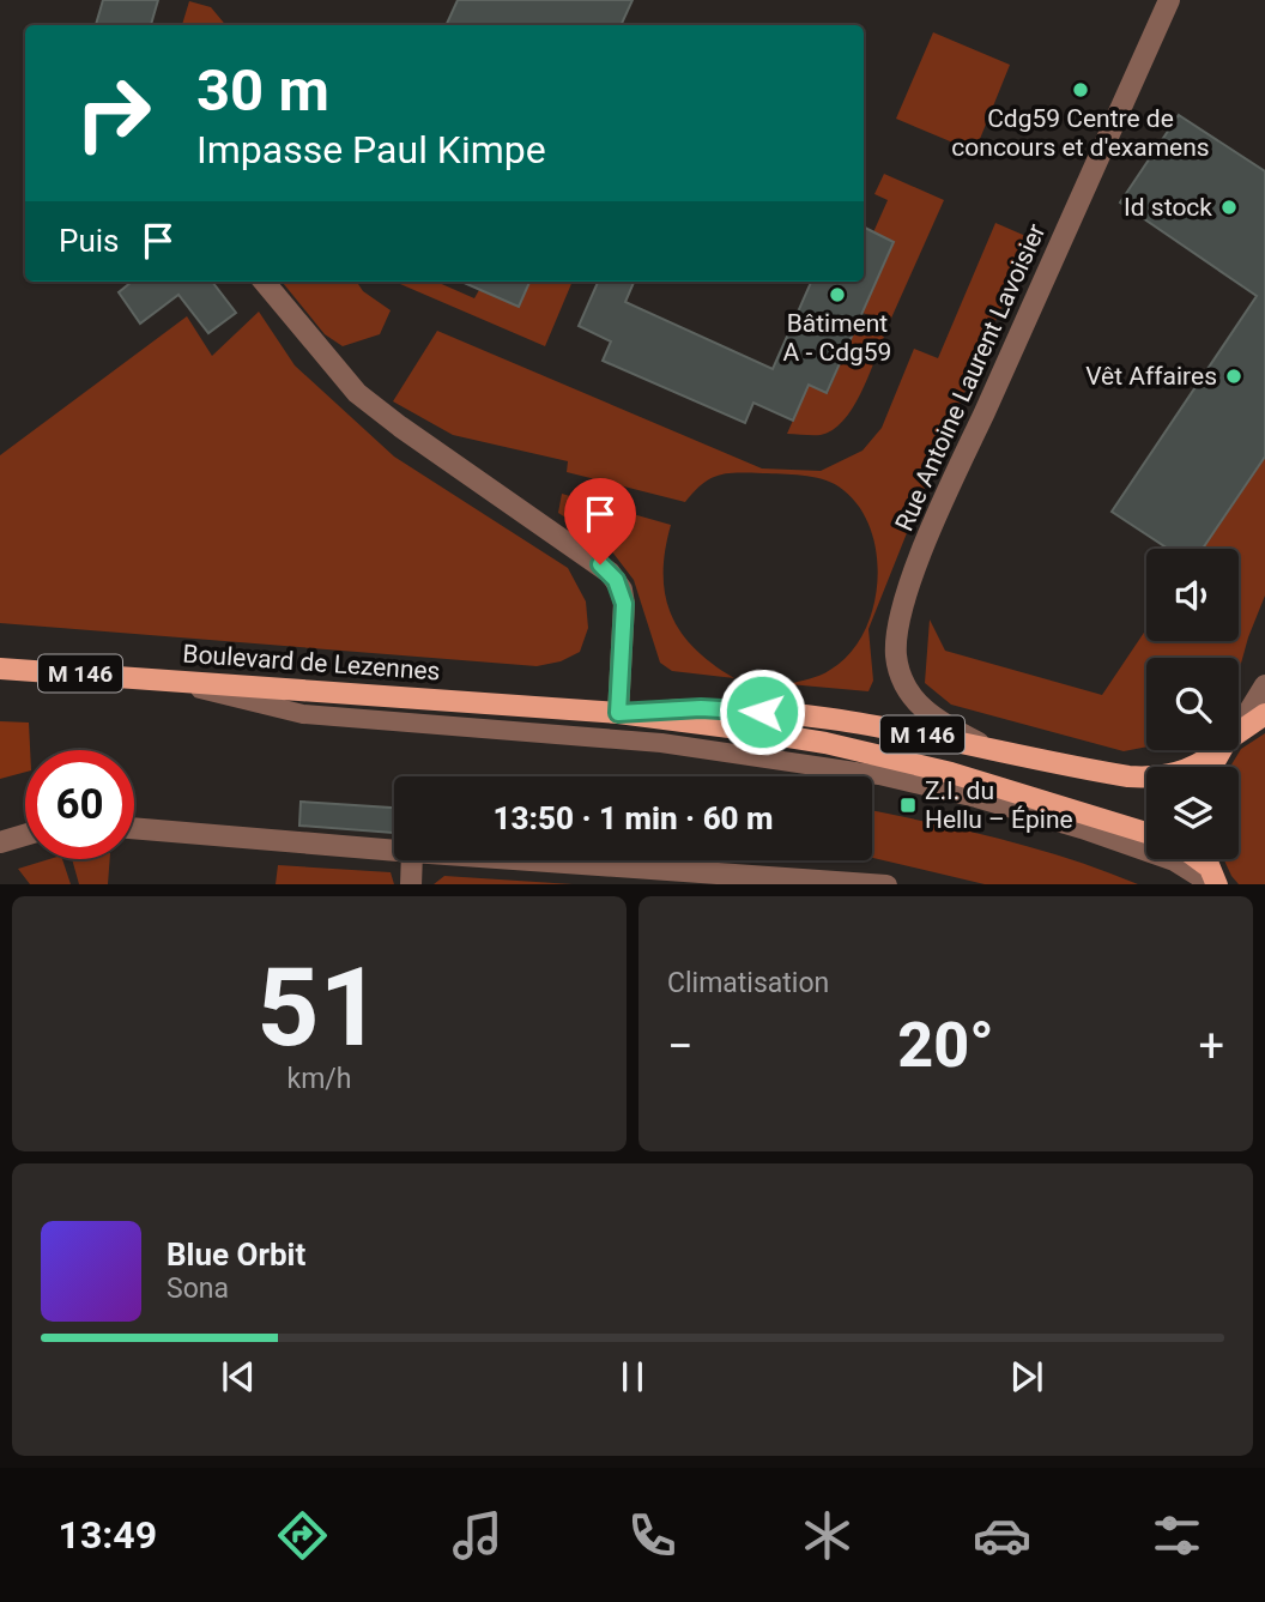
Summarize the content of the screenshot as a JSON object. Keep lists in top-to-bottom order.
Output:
{
  "streets": {
    "main road": ["Boulevard de Lezennes", "M 146"],
    "street": ["Rue Antoine Laurent Lavoisier"]
  },
  "crossings": [
    ["Rue Antoine Laurent Lavoisier", "Boulevard de Lezennes"]
  ],
  "places": {
    "other": [
      "Cdg59 Centre de concours et d'examens",
      "Id stock",
      "Bâtiment A - Cdg59",
      "Vêt Affaires"
    ],
    "transit": ["Z.I. du Hellu – Épine"]
  },
  "page": {
    "turn": ["30 m", "Impasse Paul Kimpe"],
    "then": "Puis",
    "limit": "60",
    "trip": "13:50 · 1 min · 60 m",
    "tile": [
      ["51", "km/h"],
      "Climatisation"
    ],
    "heat": ["−", "20°", "+"],
    "song": ["Blue Orbit", "Sona"],
    "tabs": "13:49"
  }
}
